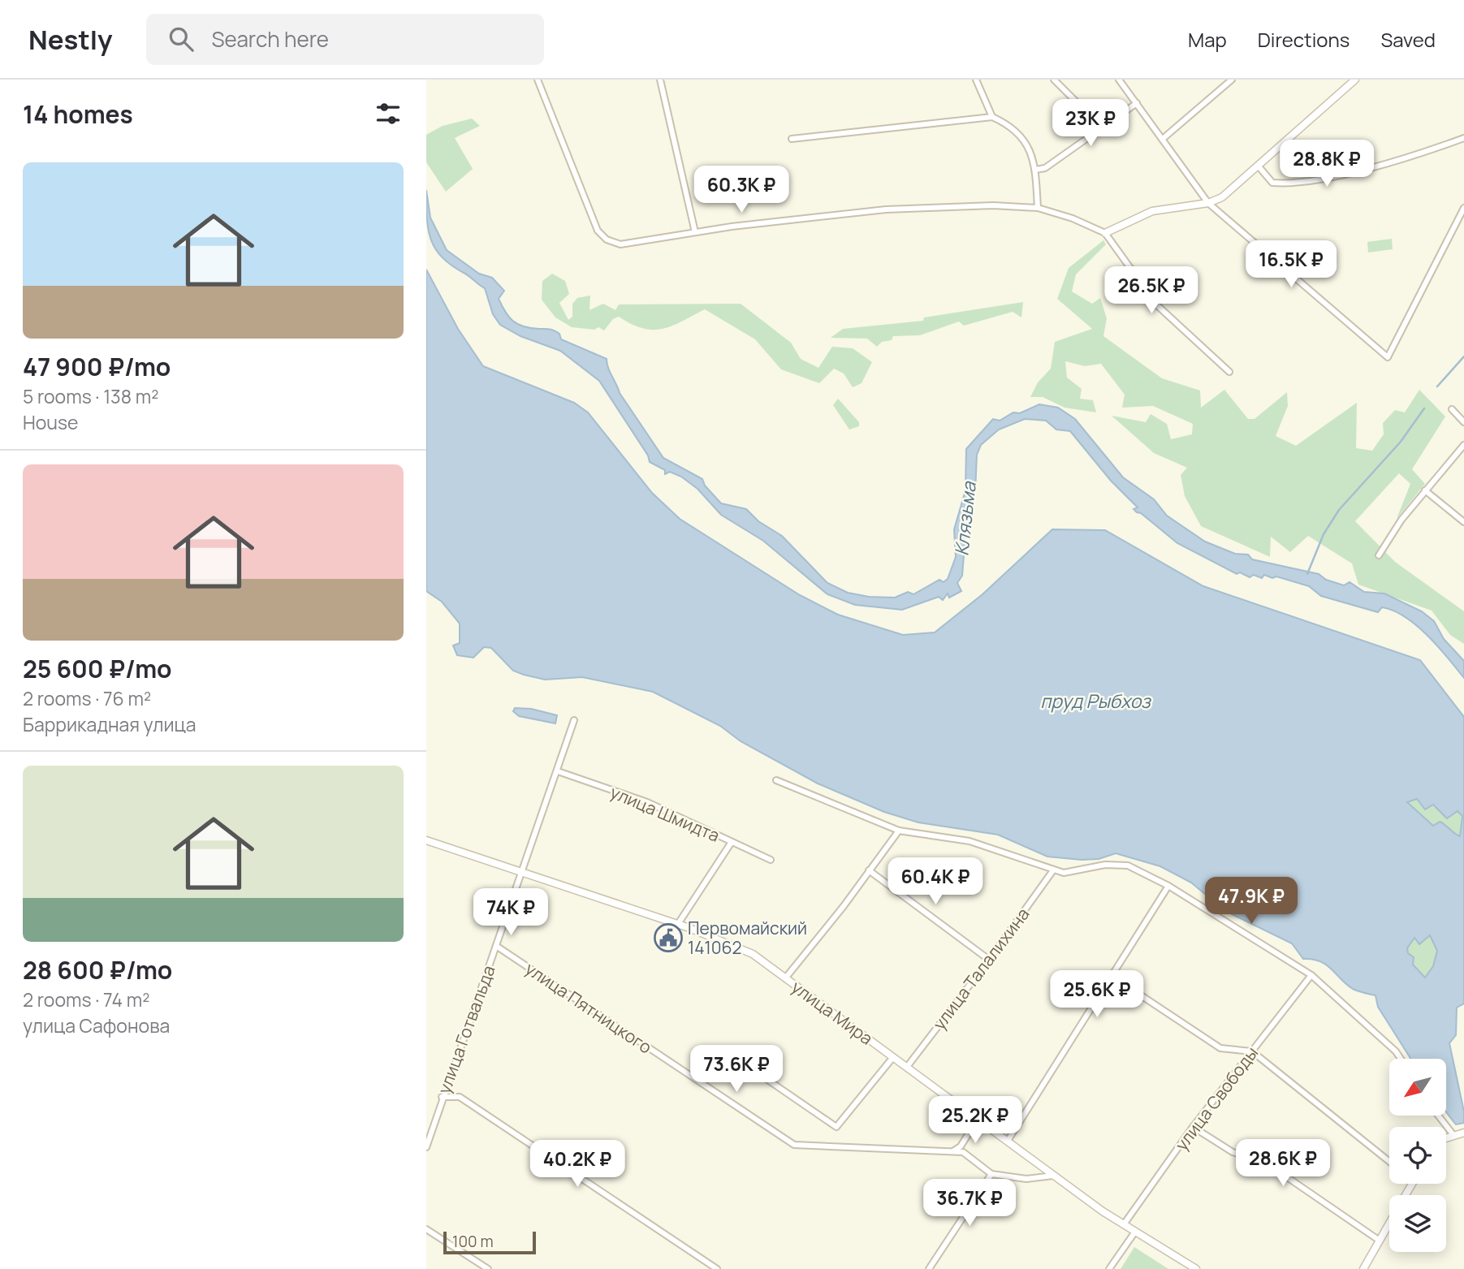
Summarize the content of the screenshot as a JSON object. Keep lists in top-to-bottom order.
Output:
{
  "streets": {
    "street": [
      "улица Шмидта",
      "улица Талалихина",
      "улица Пятницкого",
      "улица Мира",
      "улица Готвальда",
      "улица Свободы"
    ]
  },
  "crossings": [
    ["улица Шмидта", "улица Готвальда"],
    ["улица Талалихина", "улица Мира"],
    ["улица Пятницкого", "улица Готвальда"],
    ["улица Мира", "улица Готвальда"],
    ["улица Мира", "улица Свободы"]
  ],
  "water": ["Клязьма", "пруд Рыбхоз"],
  "places": {
    "public building": ["Первомайский 141062"]
  },
  "scale_bar": "100 m",
  "north": "bottom left",
  "page": {
    "header": "Nestly",
    "search": "Search here",
    "nav": ["Map", "Directions", "Saved"],
    "heading": "14 homes",
    "price": [
      "23K ₽",
      "28.8K ₽",
      "60.3K ₽",
      "16.5K ₽",
      "26.5K ₽",
      "60.4K ₽",
      "47.9K ₽",
      "74K ₽",
      "25.6K ₽",
      "73.6K ₽",
      "25.2K ₽",
      "28.6K ₽",
      "40.2K ₽",
      "36.7K ₽"
    ],
    "list": [
      {
        "name": "47 900 ₽/mo",
        "note": "5 rooms · 138 m² · House"
      },
      {
        "name": "25 600 ₽/mo",
        "note": "2 rooms · 76 m² · Баррикадная улица"
      },
      {
        "name": "28 600 ₽/mo",
        "note": "2 rooms · 74 m² · улица Сафонова"
      }
    ],
    "scale": "100 m"
  }
}
